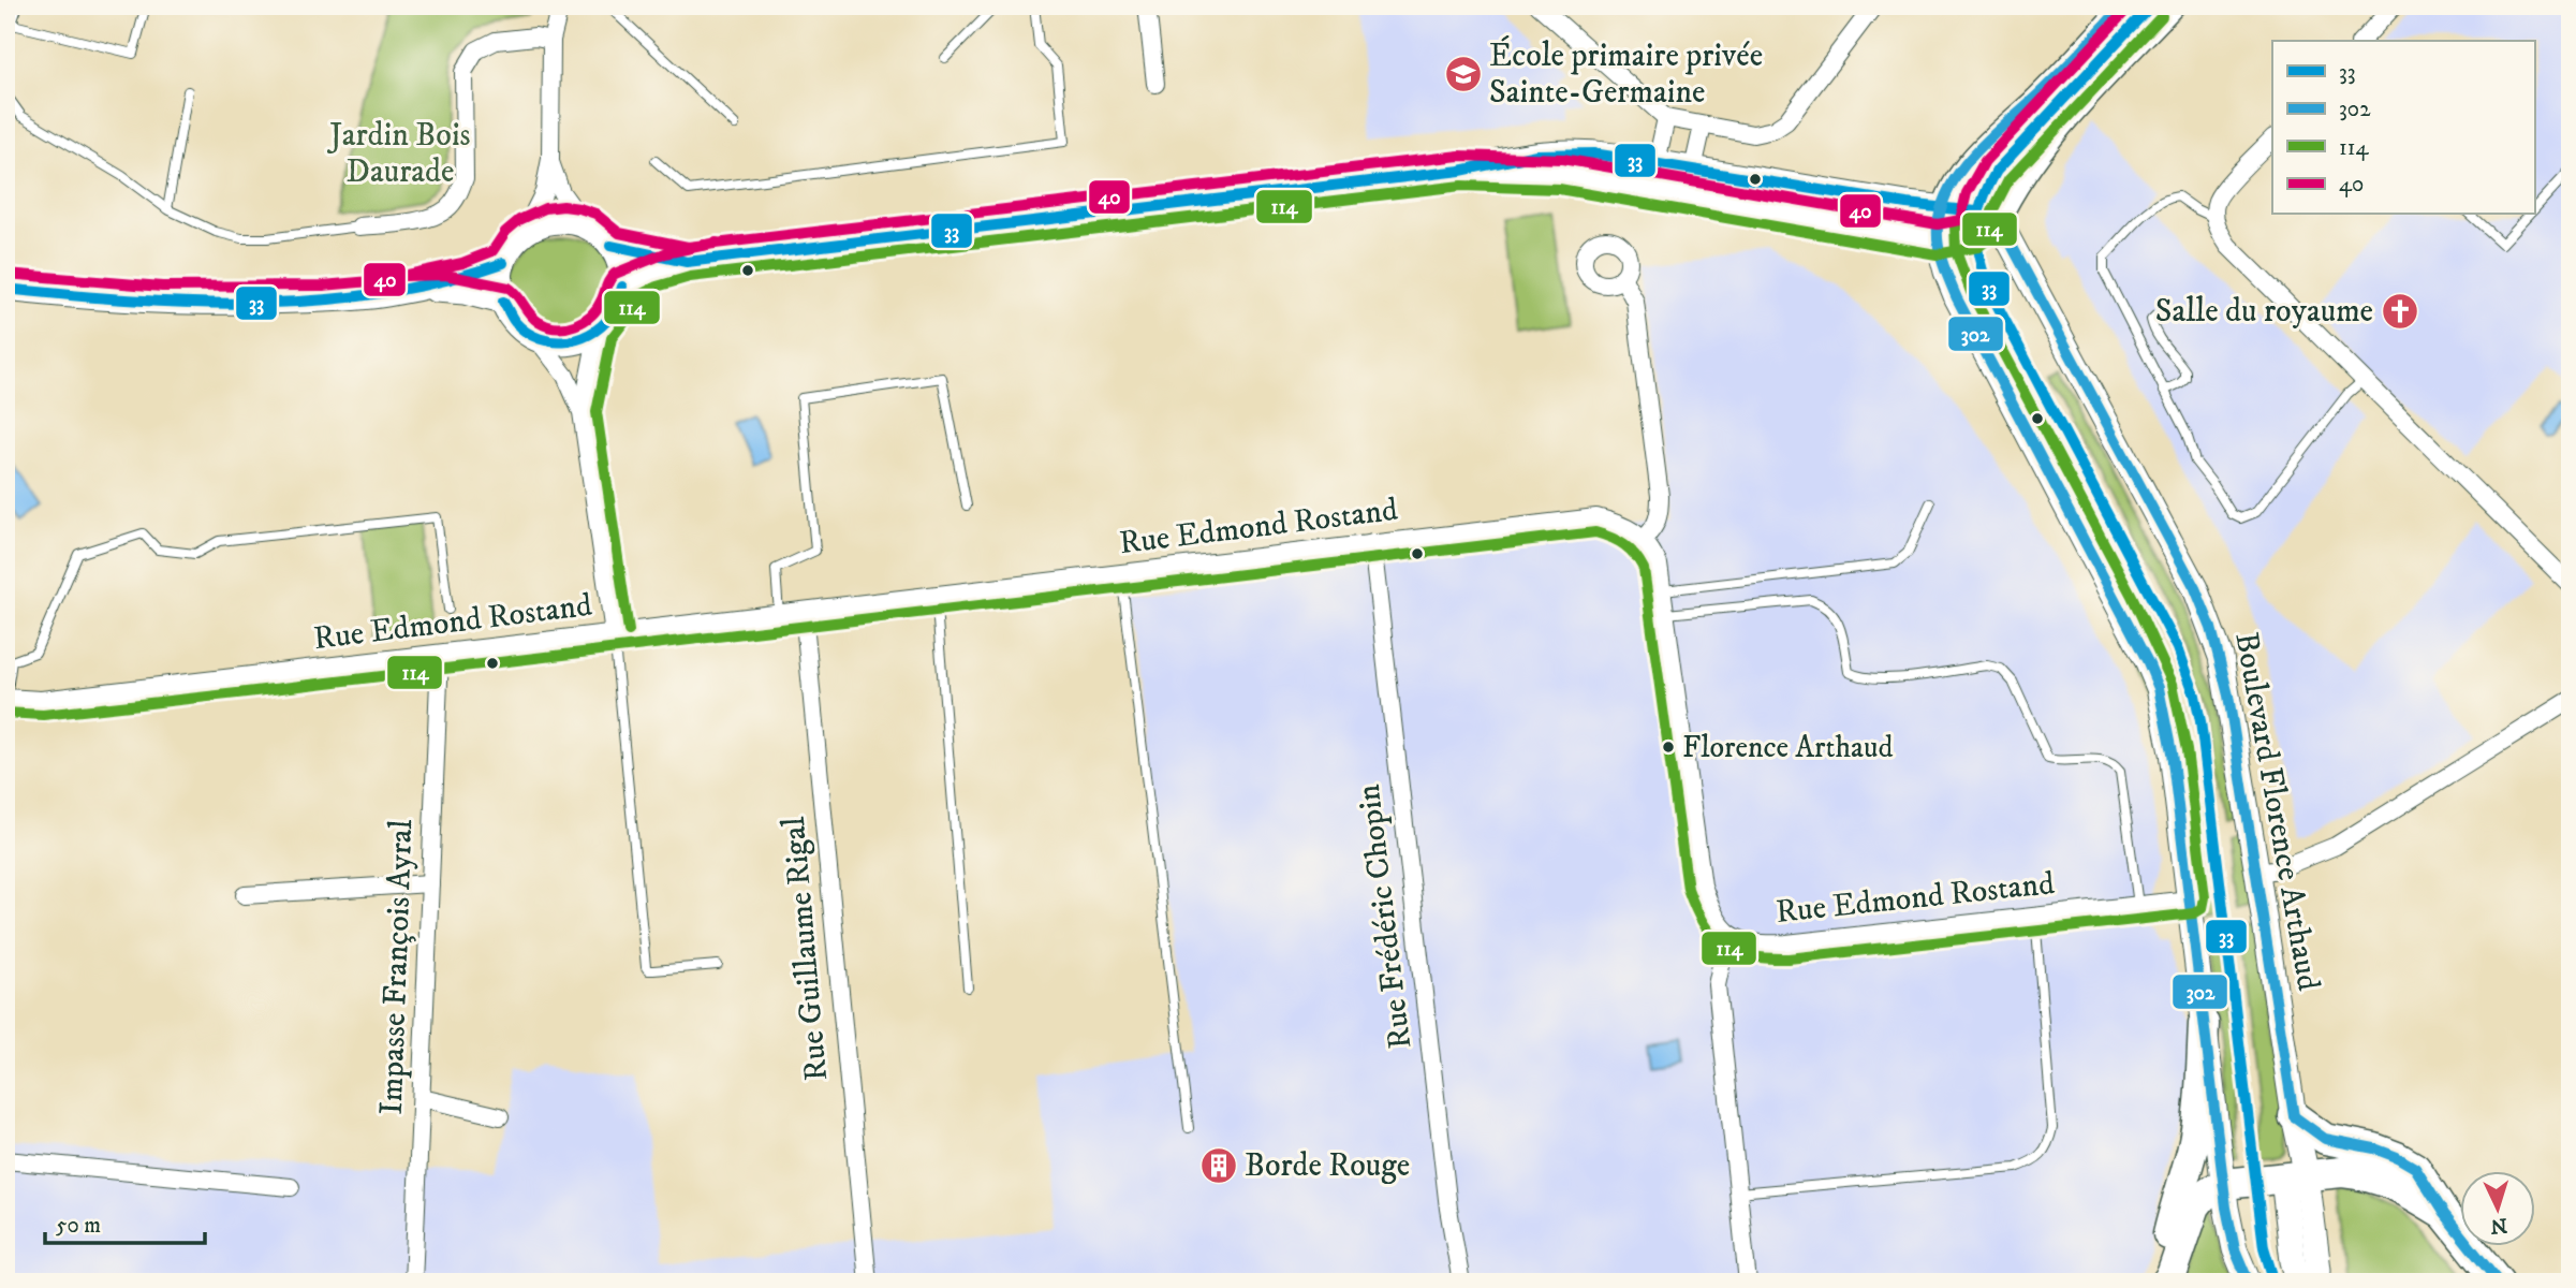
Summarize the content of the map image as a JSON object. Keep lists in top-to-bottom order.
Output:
{
  "streets": {
    "main road": ["Boulevard Florence Arthaud"],
    "street": [
      "Rue Edmond Rostand",
      "Rue Frédéric Chopin",
      "Rue Guillaume Rigal",
      "Impasse François Ayral"
    ]
  },
  "crossings": [
    ["Rue Edmond Rostand", "Rue Frédéric Chopin"],
    ["Rue Edmond Rostand", "Rue Guillaume Rigal"],
    ["Rue Edmond Rostand", "Impasse François Ayral"]
  ],
  "parks": ["Jardin Bois Daurade"],
  "places": {
    "school or university": ["École primaire privée Sainte-Germaine"],
    "church": ["Salle du royaume"],
    "other": ["Florence Arthaud"],
    "building": ["Borde Rouge"]
  },
  "lines": [
    "transit line 33",
    "transit line 302",
    "transit line 40",
    "transit line 114"
  ],
  "legend": [
    "33",
    "302",
    "114",
    "40"
  ],
  "scale_bar": "50 m",
  "north": "bottom"
}
